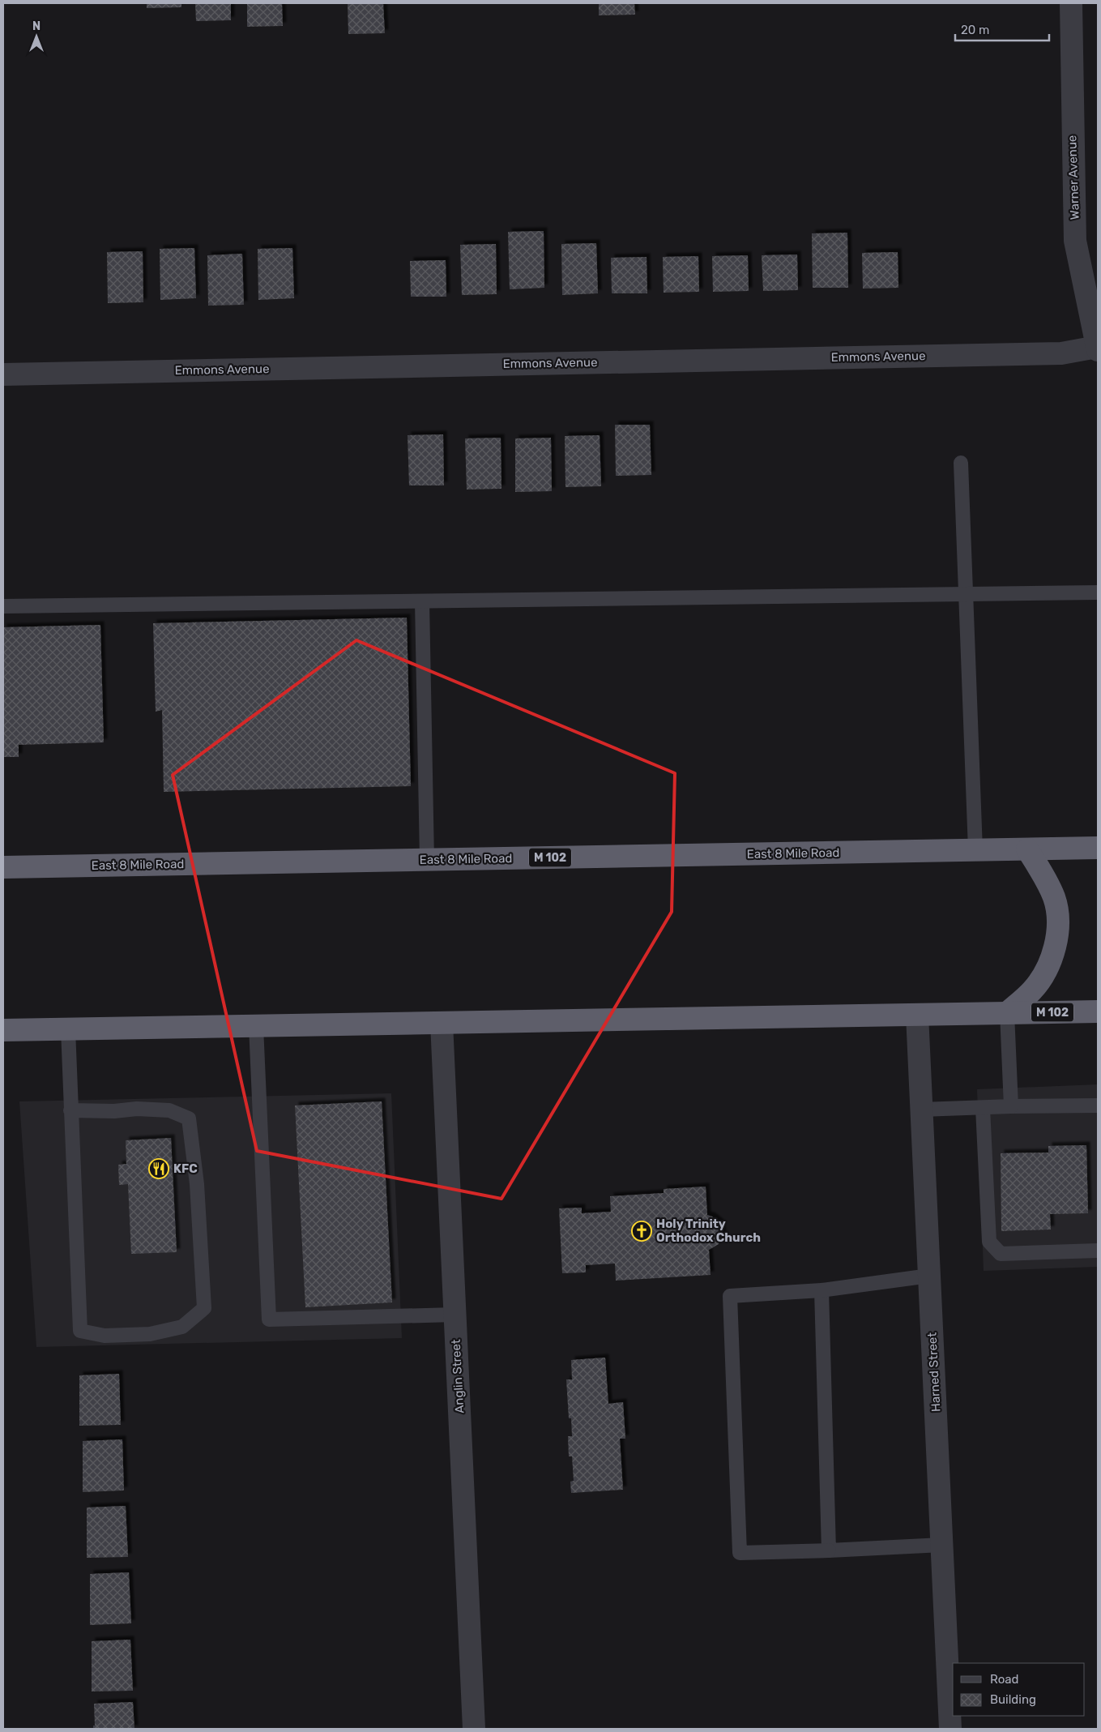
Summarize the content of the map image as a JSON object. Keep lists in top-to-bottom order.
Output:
{
  "streets": {
    "highway": ["East 8 Mile Road", "M 102"],
    "street": [
      "Warner Avenue",
      "Emmons Avenue",
      "Harned Street",
      "Anglin Street"
    ]
  },
  "crossings": [
    ["Warner Avenue", "Emmons Avenue"],
    ["M 102", "Harned Street"],
    ["M 102", "Anglin Street"]
  ],
  "places": {
    "restaurant": ["KFC"],
    "church": ["Holy Trinity Orthodox Church"]
  },
  "legend": ["Road", "Building"],
  "scale_bar": "20 m",
  "north": "top"
}
